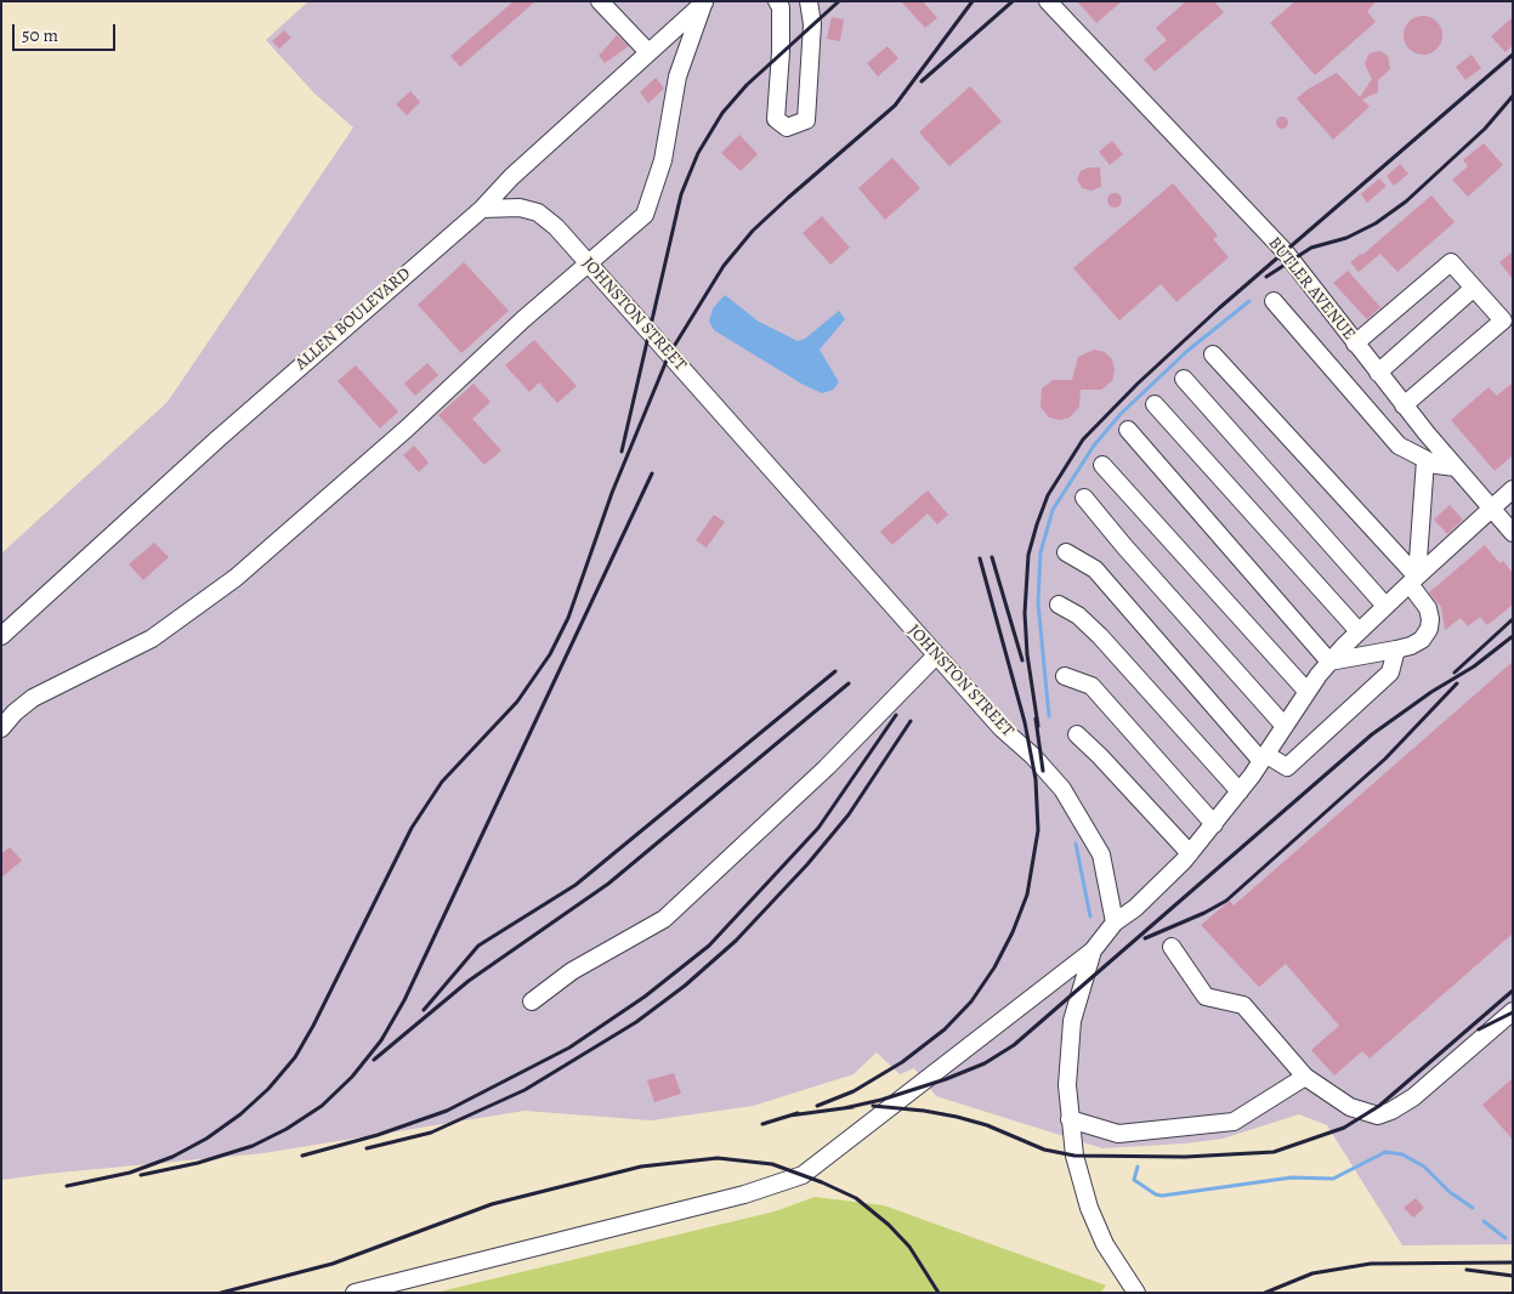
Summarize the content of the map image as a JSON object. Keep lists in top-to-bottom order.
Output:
{
  "streets": {
    "street": ["BUTLER AVENUE", "JOHNSTON STREET", "ALLEN BOULEVARD"]
  },
  "crossings": [
    ["JOHNSTON STREET", "ALLEN BOULEVARD"]
  ],
  "scale_bar": "50 m"
}
